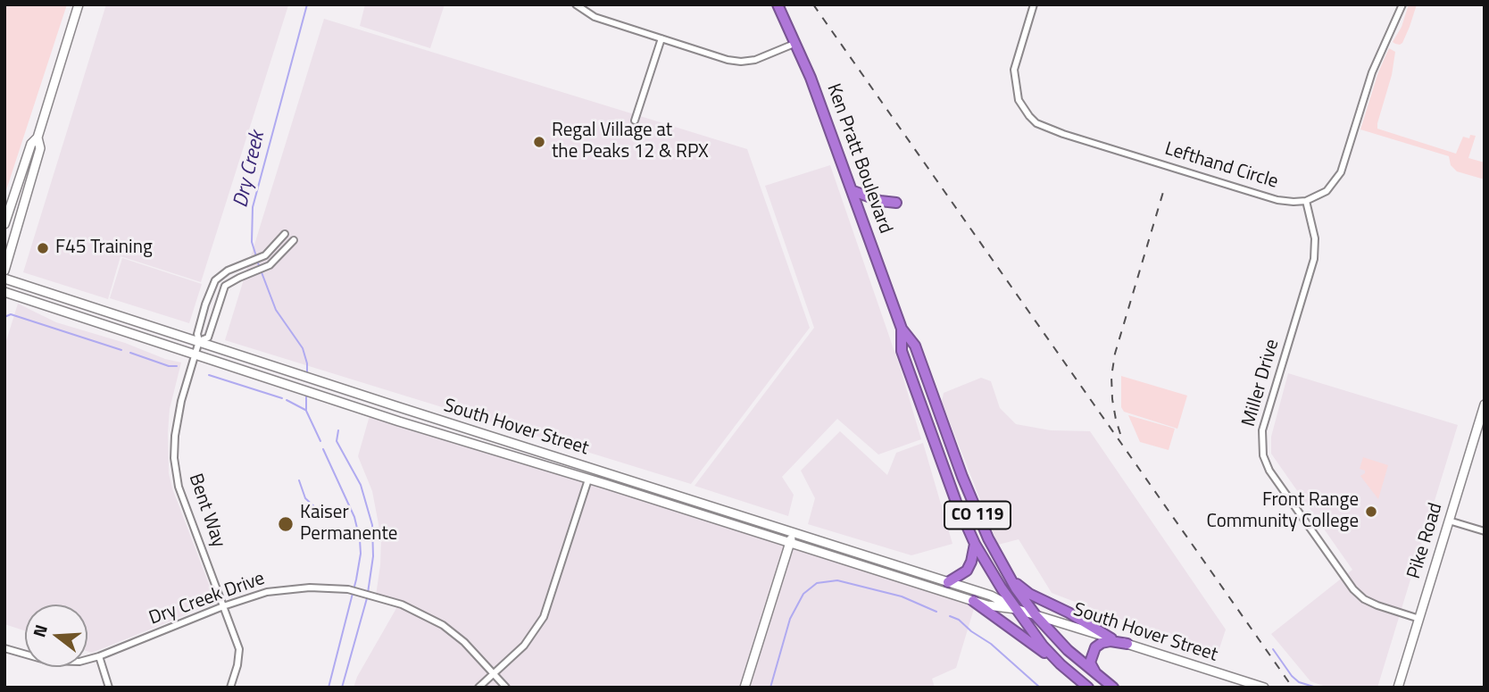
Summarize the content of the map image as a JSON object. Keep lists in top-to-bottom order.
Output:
{
  "streets": {
    "highway": ["Ken Pratt Boulevard", "CO 119"],
    "main road": ["South Hover Street", "Pike Road"],
    "street": [
      "Lefthand Circle",
      "Miller Drive",
      "Bent Way",
      "Dry Creek Drive"
    ]
  },
  "crossings": [
    ["Ken Pratt Boulevard", "South Hover Street"],
    ["Ken Pratt Boulevard", "CO 119"],
    ["Lefthand Circle", "Miller Drive"],
    ["Miller Drive", "Pike Road"],
    ["South Hover Street", "Bent Way"],
    ["South Hover Street", "CO 119"],
    ["Bent Way", "Dry Creek Drive"]
  ],
  "water": ["Dry Creek"],
  "places": [
    "Regal Village at the Peaks 12 & RPX",
    "F45 Training",
    "Front Range Community College",
    "Kaiser Permanente"
  ],
  "north": "left"
}
